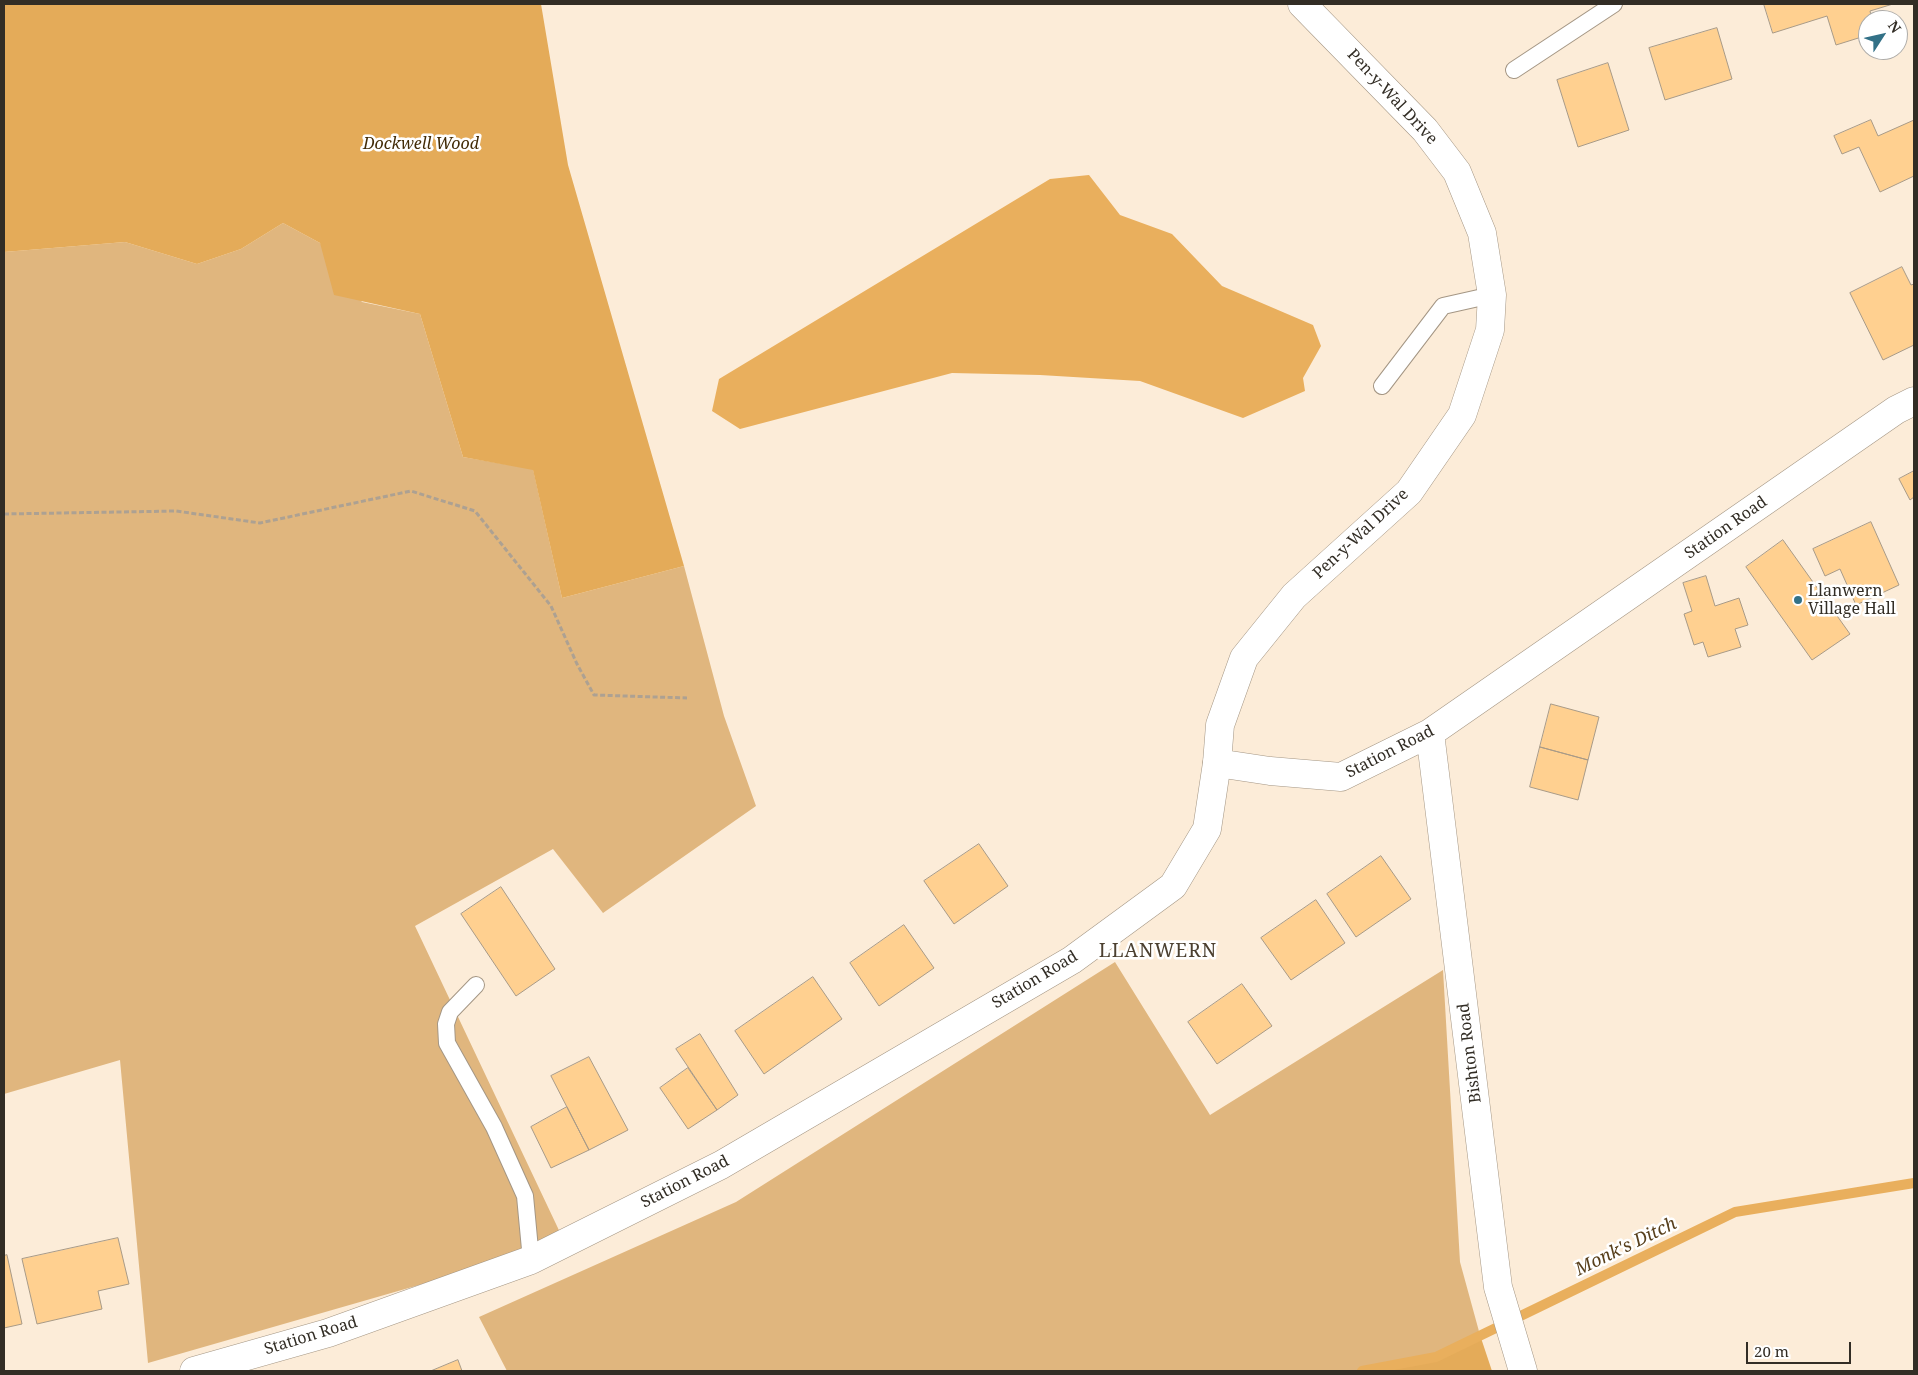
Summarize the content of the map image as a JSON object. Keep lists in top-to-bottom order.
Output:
{
  "streets": {
    "street": ["Pen-y-Wal Drive", "Station Road", "Bishton Road"]
  },
  "crossings": [
    ["Pen-y-Wal Drive", "Station Road"],
    ["Station Road", "Bishton Road"]
  ],
  "districts": ["LLANWERN"],
  "water": ["Monk's Ditch"],
  "parks": ["Dockwell Wood"],
  "places": ["Llanwern Village Hall"],
  "scale_bar": "20 m",
  "north": "top right"
}
